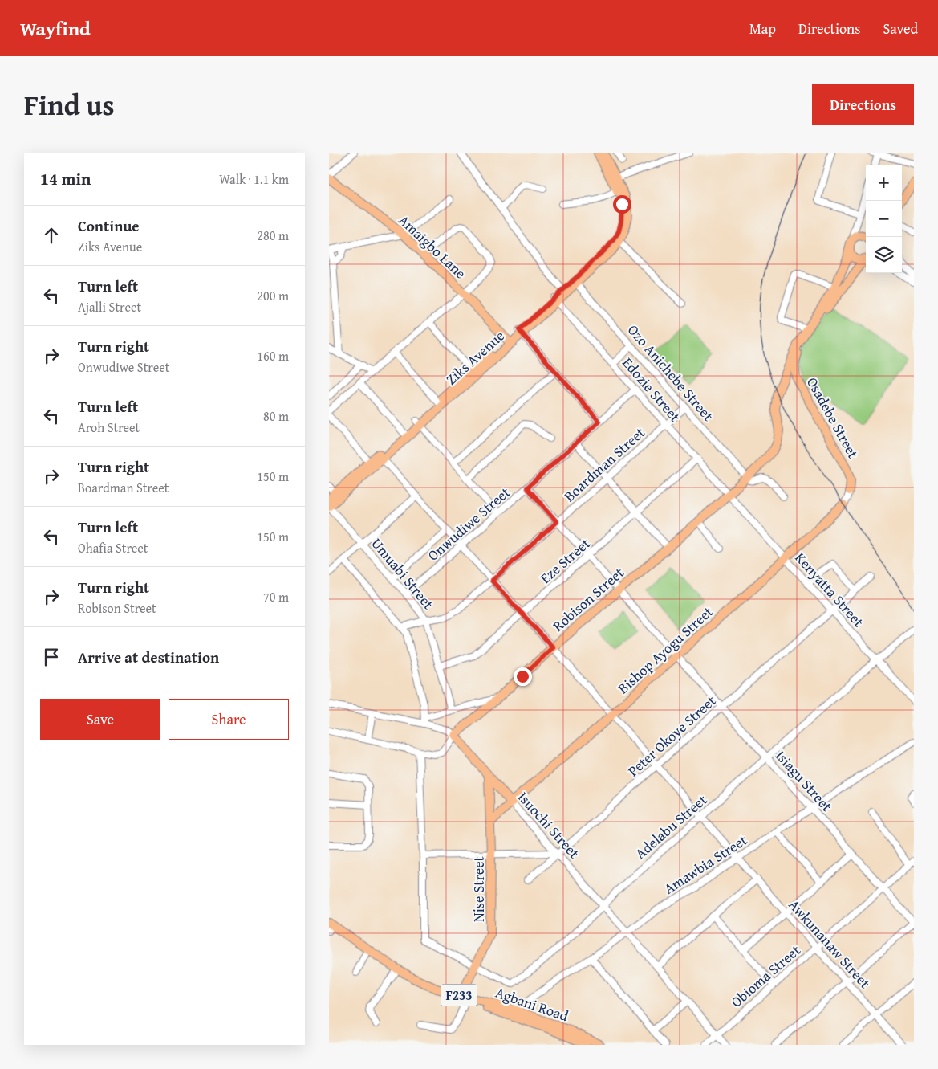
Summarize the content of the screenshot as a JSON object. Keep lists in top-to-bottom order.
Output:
{
  "streets": {
    "main road": [
      "Amaigbo Lane",
      "Ziks Avenue",
      "Osadebe Street",
      "Robison Street",
      "Bishop Ayogu Street",
      "Isuochi Street",
      "Nise Street",
      "F233",
      "Agbani Road"
    ],
    "street": [
      "Ozo Anichebe Street",
      "Edozie Street",
      "Boardman Street",
      "Onwudiwe Street",
      "Eze Street",
      "Umuabi Street",
      "Kenyatta Street",
      "Peter Okoye Street",
      "Isiagu Street",
      "Adelabu Street",
      "Amawbia Street",
      "Awkunanaw Street",
      "Obioma Street"
    ]
  },
  "crossings": [
    ["Amaigbo Lane", "Ziks Avenue"],
    ["Ziks Avenue", "Ozo Anichebe Street"],
    ["Ziks Avenue", "Edozie Street"],
    ["Ziks Avenue", "Umuabi Street"],
    ["Ziks Avenue", "Awkunanaw Street"],
    ["Ozo Anichebe Street", "Osadebe Street"],
    ["Ozo Anichebe Street", "Boardman Street"],
    ["Ozo Anichebe Street", "Robison Street"],
    ["Edozie Street", "Boardman Street"],
    ["Edozie Street", "Onwudiwe Street"],
    ["Edozie Street", "Eze Street"],
    ["Edozie Street", "Kenyatta Street"],
    ["Edozie Street", "Robison Street"],
    ["Osadebe Street", "Robison Street"],
    ["Osadebe Street", "Bishop Ayogu Street"],
    ["Boardman Street", "Umuabi Street"],
    ["Boardman Street", "Isiagu Street"],
    ["Boardman Street", "Awkunanaw Street"],
    ["Onwudiwe Street", "Umuabi Street"],
    ["Onwudiwe Street", "Isiagu Street"],
    ["Onwudiwe Street", "Awkunanaw Street"],
    ["Eze Street", "Umuabi Street"],
    ["Eze Street", "Isiagu Street"],
    ["Eze Street", "Awkunanaw Street"],
    ["Kenyatta Street", "Robison Street"],
    ["Kenyatta Street", "Bishop Ayogu Street"],
    ["Kenyatta Street", "Peter Okoye Street"],
    ["Kenyatta Street", "Adelabu Street"],
    ["Robison Street", "Isiagu Street"],
    ["Robison Street", "Isuochi Street"],
    ["Robison Street", "Awkunanaw Street"],
    ["Bishop Ayogu Street", "Isiagu Street"],
    ["Bishop Ayogu Street", "Isuochi Street"],
    ["Bishop Ayogu Street", "Nise Street"],
    ["Bishop Ayogu Street", "Awkunanaw Street"],
    ["Peter Okoye Street", "Isiagu Street"],
    ["Peter Okoye Street", "Isuochi Street"],
    ["Peter Okoye Street", "Awkunanaw Street"],
    ["Isiagu Street", "Adelabu Street"],
    ["Isiagu Street", "Amawbia Street"],
    ["Isiagu Street", "Obioma Street"],
    ["Isuochi Street", "Adelabu Street"],
    ["Isuochi Street", "Amawbia Street"],
    ["Isuochi Street", "Nise Street"],
    ["Isuochi Street", "Obioma Street"],
    ["Adelabu Street", "Nise Street"],
    ["Adelabu Street", "Awkunanaw Street"],
    ["Amawbia Street", "Awkunanaw Street"],
    ["Amawbia Street", "Agbani Road"],
    ["Nise Street", "Agbani Road"],
    ["Awkunanaw Street", "Obioma Street"]
  ],
  "page": {
    "header": "Wayfind",
    "nav": ["Map", "Directions", "Saved"],
    "title": "Find us",
    "buttons": [
      "Directions",
      ["Save", "Share"]
    ],
    "heading": ["14 min", "Walk · 1.1 km"],
    "map_buttons": ["+", "−"],
    "list": [
      ["Continue", "Ziks Avenue", "280 m"],
      ["Turn left", "Ajalli Street", "200 m"],
      ["Turn right", "Onwudiwe Street", "160 m"],
      ["Turn left", "Aroh Street", "80 m"],
      ["Turn right", "Boardman Street", "150 m"],
      ["Turn left", "Ohafia Street", "150 m"],
      ["Turn right", "Robison Street", "70 m"],
      "Arrive at destination"
    ]
  }
}
